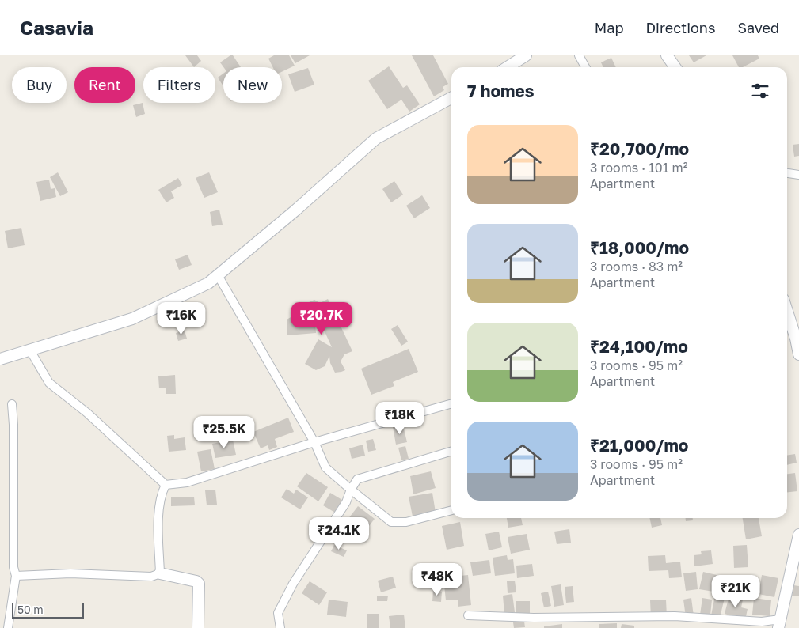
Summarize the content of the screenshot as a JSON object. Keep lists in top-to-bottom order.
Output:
{
  "scale_bar": "50 m",
  "page": {
    "header": "Casavia",
    "nav": ["Map", "Directions", "Saved"],
    "chip": [
      "Buy",
      "Rent",
      "Filters",
      "New"
    ],
    "heading": "7 homes",
    "list": [
      {
        "name": "₹20,700/mo",
        "note": "3 rooms · 101 m² · Apartment"
      },
      {
        "name": "₹18,000/mo",
        "note": "3 rooms · 83 m² · Apartment"
      },
      {
        "name": "₹24,100/mo",
        "note": "3 rooms · 95 m² · Apartment"
      },
      {
        "name": "₹21,000/mo",
        "note": "3 rooms · 95 m² · Apartment"
      }
    ],
    "price": [
      "₹16K",
      "₹20.7K",
      "₹18K",
      "₹25.5K",
      "₹24.1K",
      "₹48K",
      "₹21K"
    ],
    "scale": "50 m"
  }
}
